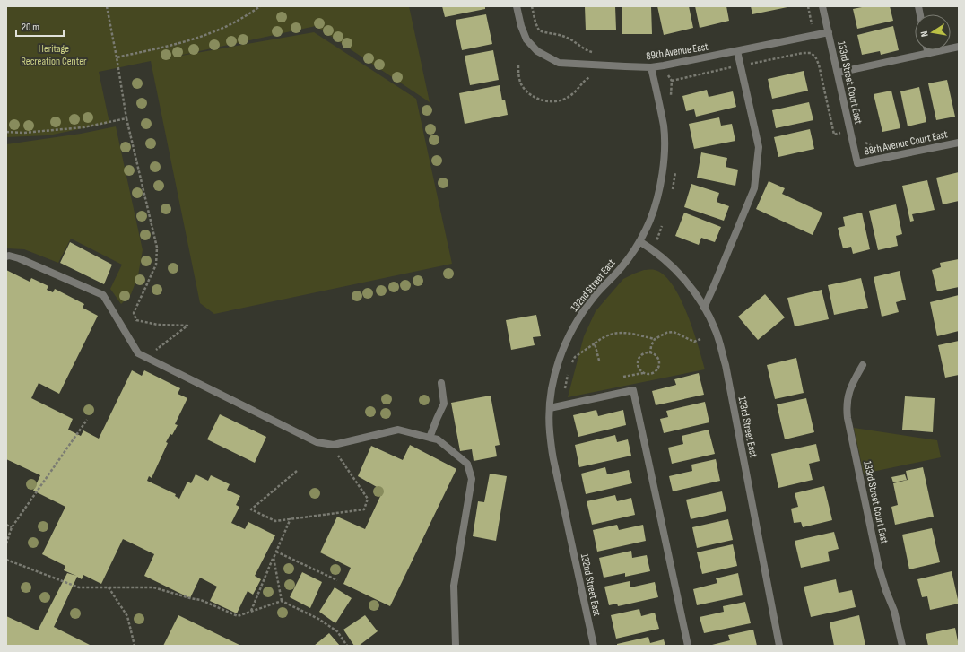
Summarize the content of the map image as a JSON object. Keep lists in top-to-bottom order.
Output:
{
  "streets": {
    "street": [
      "89th Avenue East",
      "133rd Street Court East",
      "88th Avenue Court East",
      "132nd Street East",
      "133rd Street East"
    ]
  },
  "crossings": [
    ["89th Avenue East", "133rd Street Court East"],
    ["89th Avenue East", "132nd Street East"],
    ["133rd Street Court East", "88th Avenue Court East"],
    ["132nd Street East", "133rd Street East"]
  ],
  "parks": ["Heritage Recreation Center"],
  "scale_bar": "20 m",
  "north": "left"
}
